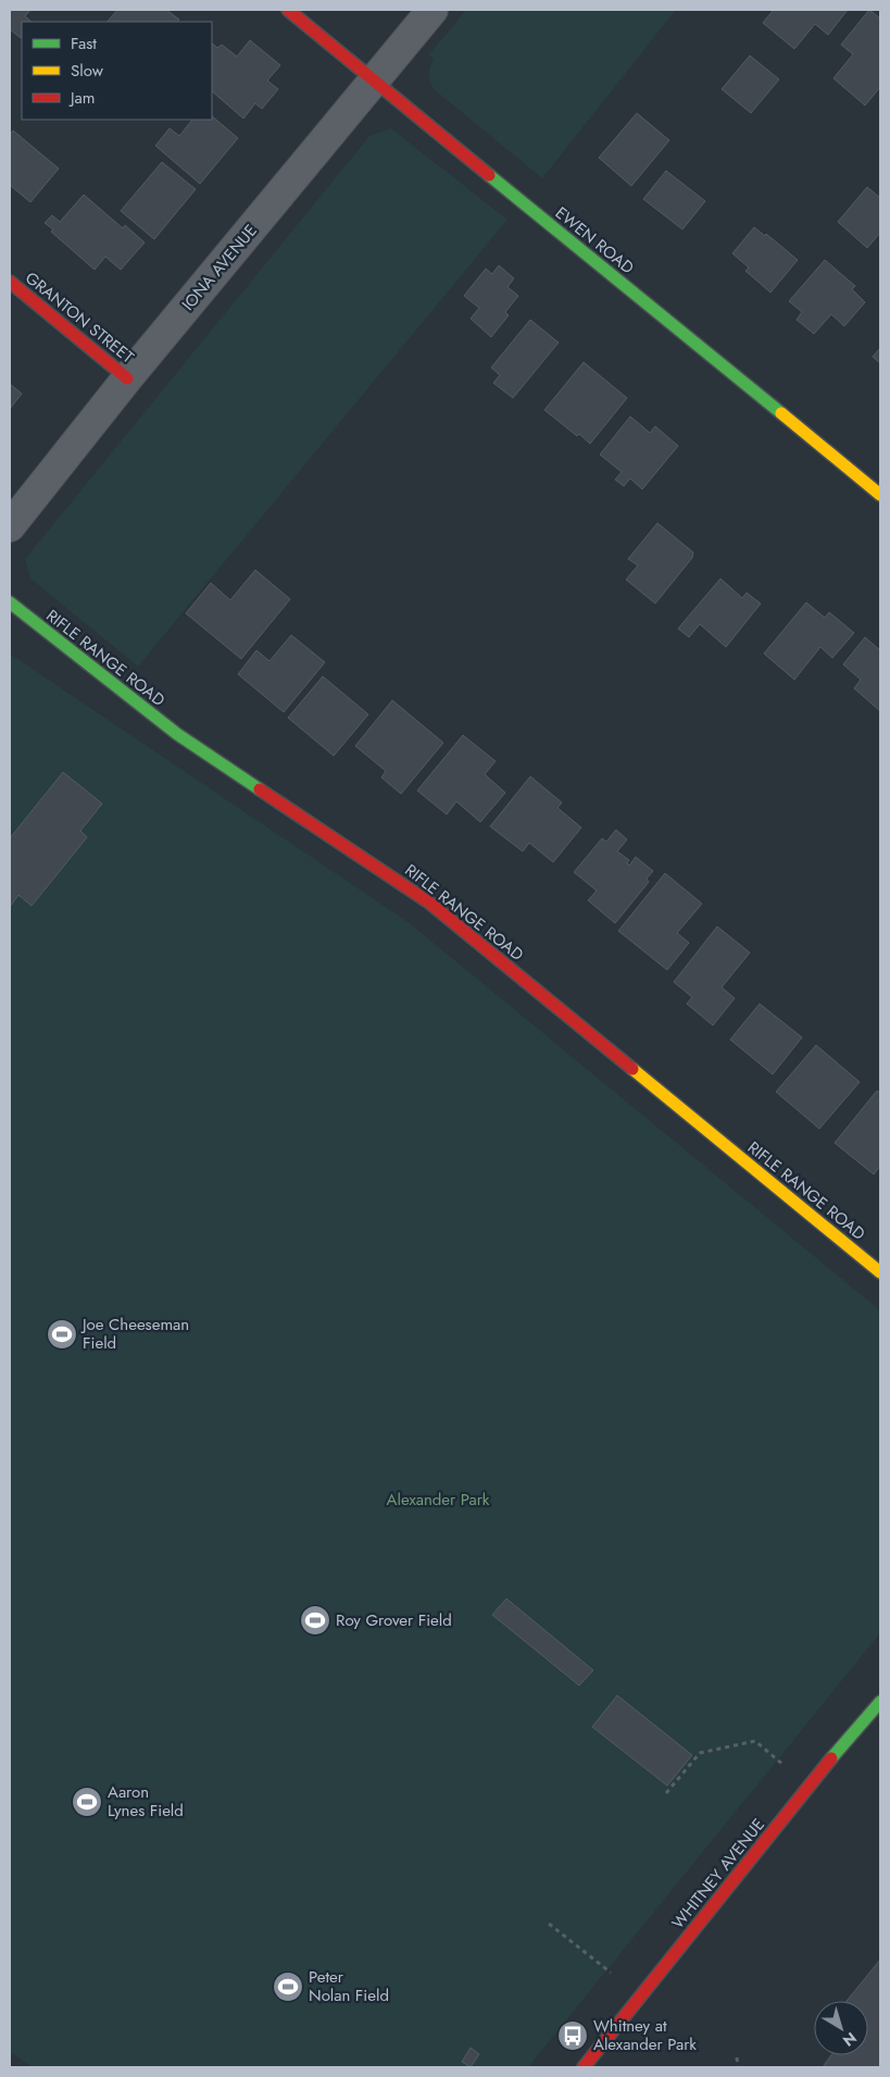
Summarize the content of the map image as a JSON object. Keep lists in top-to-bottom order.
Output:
{
  "streets": {
    "street": [
      "EWEN ROAD",
      "IONA AVENUE",
      "GRANTON STREET",
      "RIFLE RANGE ROAD",
      "WHITNEY AVENUE"
    ]
  },
  "crossings": [
    ["EWEN ROAD", "IONA AVENUE"],
    ["IONA AVENUE", "GRANTON STREET"]
  ],
  "parks": ["Alexander Park"],
  "places": {
    "sports": [
      "Joe Cheeseman Field",
      "Roy Grover Field",
      "Aaron Lynes Field",
      "Peter Nolan Field"
    ],
    "bus stop": ["Whitney at Alexander Park"]
  },
  "legend": ["Fast", "Slow", "Jam"],
  "north": "bottom right"
}
